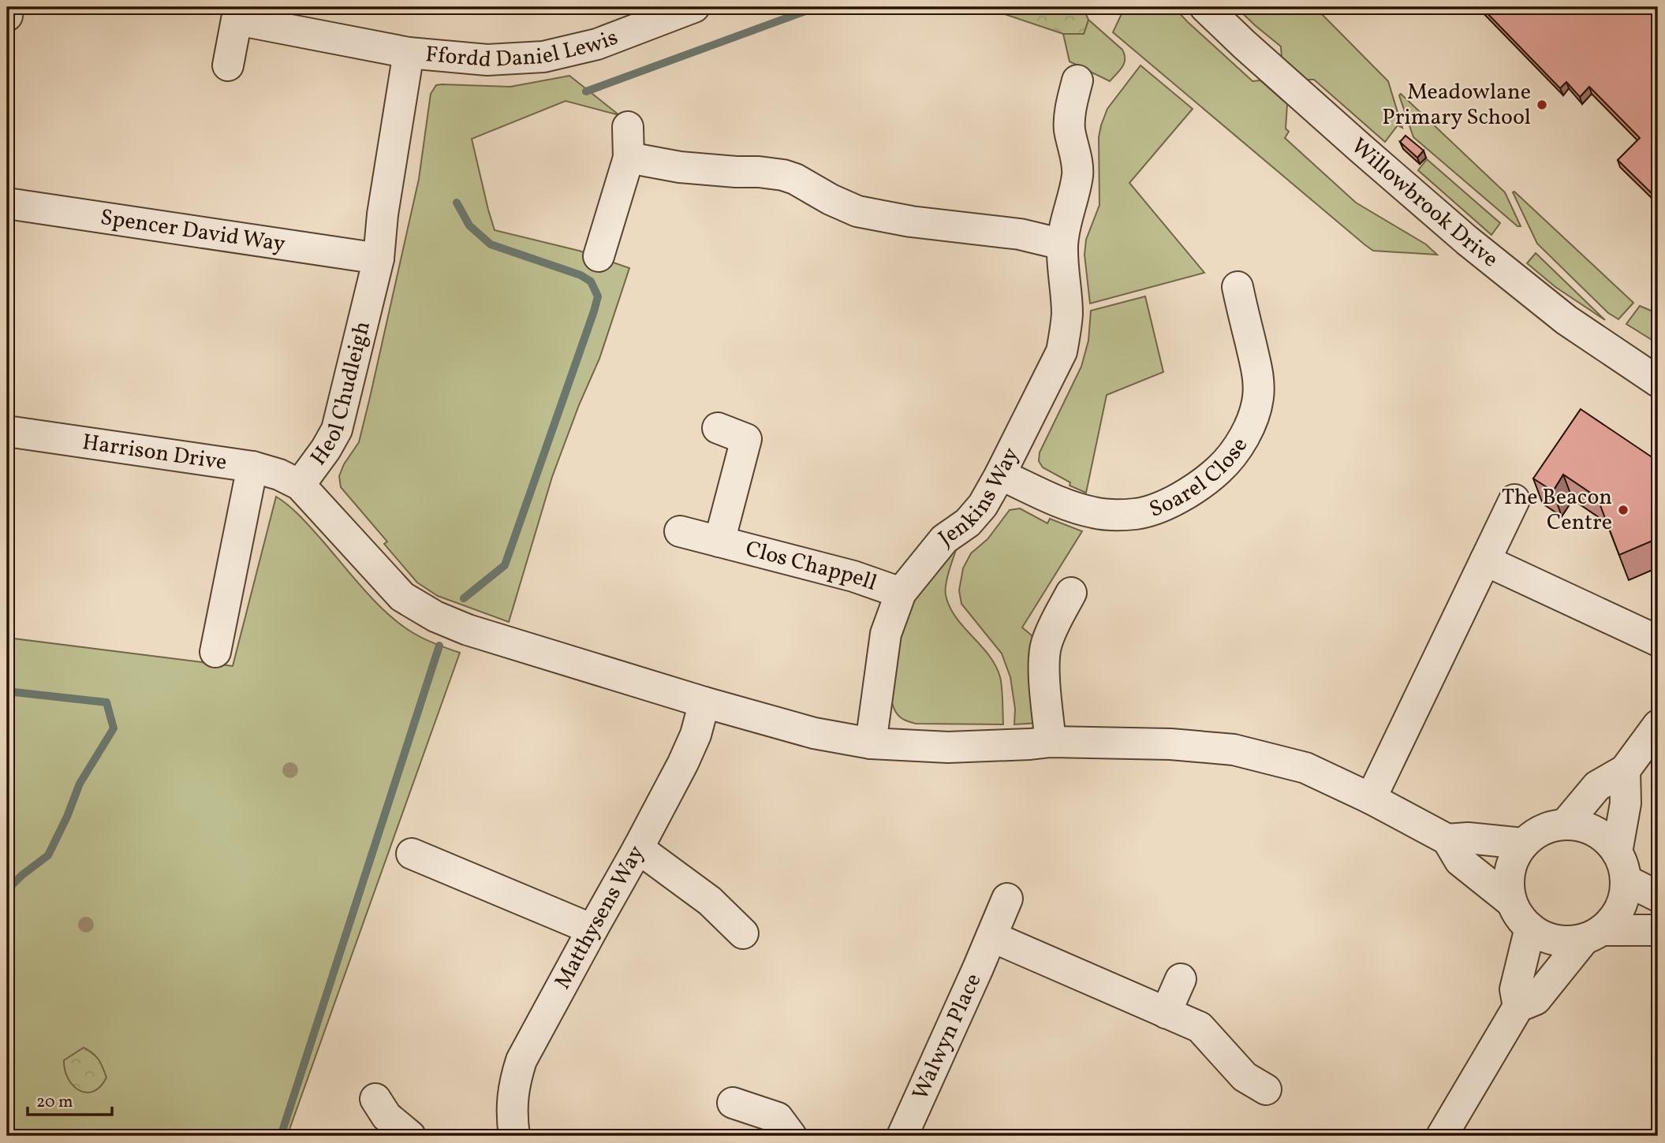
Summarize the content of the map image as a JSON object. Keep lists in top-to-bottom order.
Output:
{
  "streets": {
    "street": [
      "Ffordd Daniel Lewis",
      "Willowbrook Drive",
      "Spencer David Way",
      "Heol Chudleigh",
      "Harrison Drive",
      "Soarel Close",
      "Jenkins Way",
      "Clos Chappell",
      "Matthysens Way",
      "Walwyn Place"
    ]
  },
  "crossings": [
    ["Ffordd Daniel Lewis", "Heol Chudleigh"],
    ["Spencer David Way", "Heol Chudleigh"],
    ["Heol Chudleigh", "Harrison Drive"],
    ["Heol Chudleigh", "Jenkins Way"],
    ["Heol Chudleigh", "Matthysens Way"],
    ["Soarel Close", "Jenkins Way"],
    ["Jenkins Way", "Clos Chappell"]
  ],
  "places": ["Meadowlane Primary School", "The Beacon Centre"],
  "scale_bar": "20 m"
}
